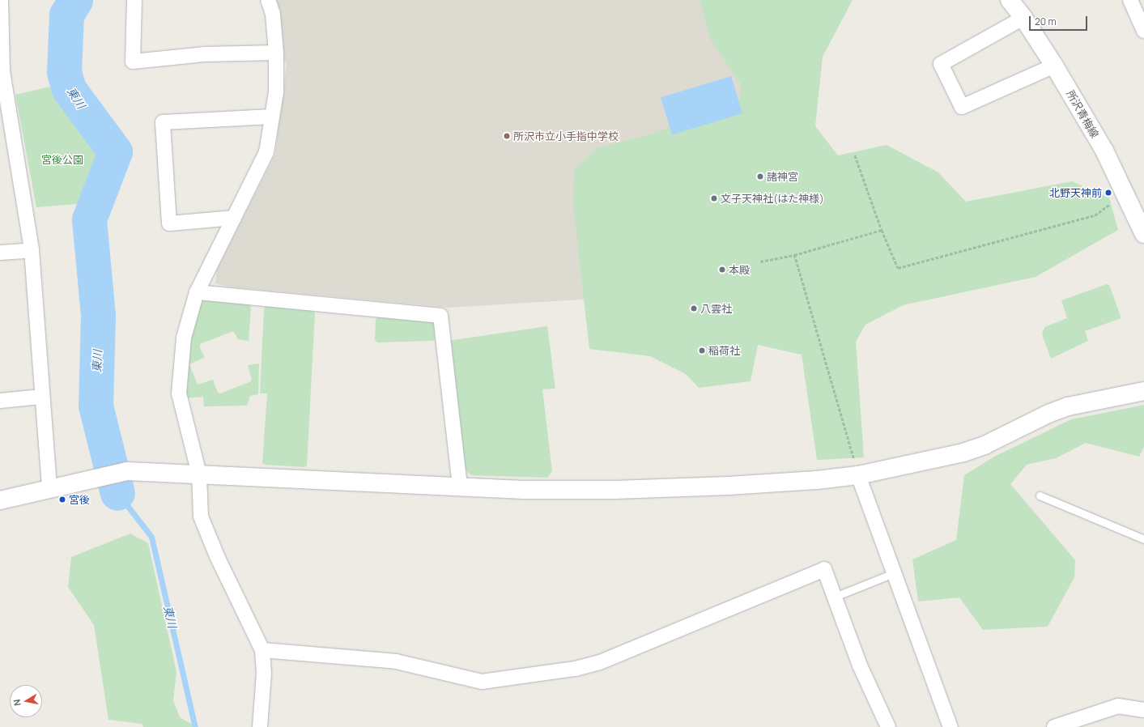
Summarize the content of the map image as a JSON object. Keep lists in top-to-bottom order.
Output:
{
  "streets": {
    "street": ["所沢青梅線"]
  },
  "water": ["東川"],
  "parks": ["宮後公園"],
  "places": [
    "所沢市立小手指中学校",
    "諸神宮",
    "北野天神前",
    "文子天神社(はた神様)",
    "本殿",
    "八雲社",
    "稲荷社",
    "宮後"
  ],
  "scale_bar": "20 m",
  "north": "left"
}
